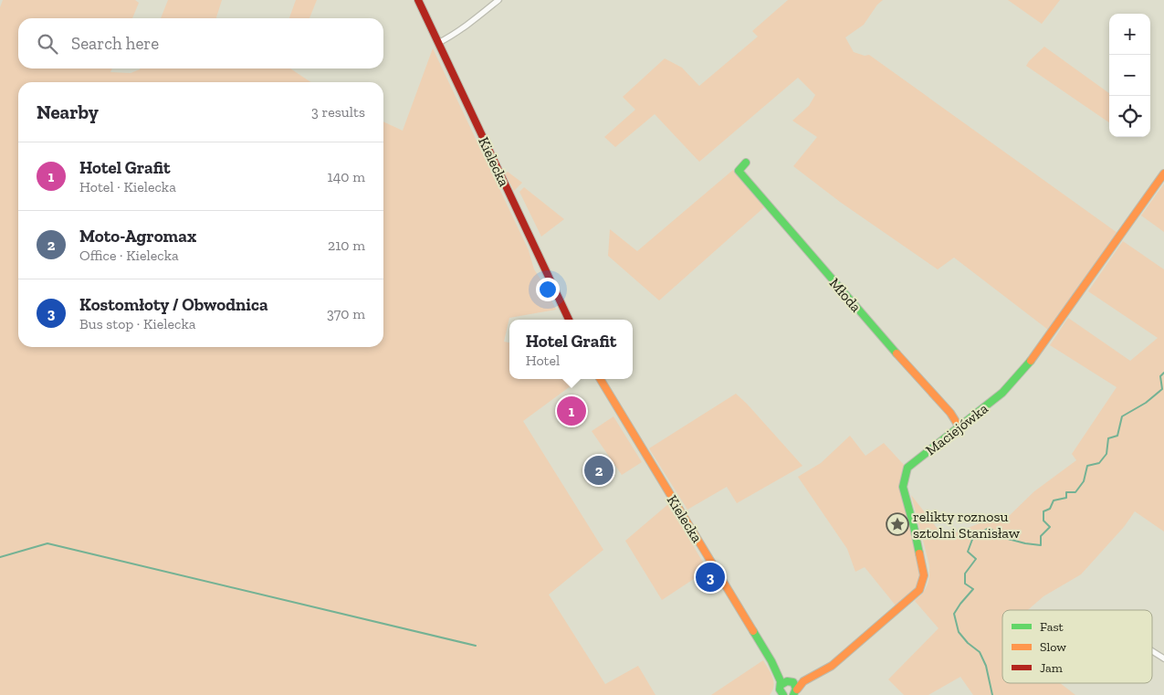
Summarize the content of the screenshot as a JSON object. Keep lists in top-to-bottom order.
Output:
{
  "streets": {
    "street": ["Kielecka", "Młoda", "Maciejówka"]
  },
  "crossings": [
    ["Kielecka", "Maciejówka"],
    ["Młoda", "Maciejówka"]
  ],
  "places": {
    "place": ["relikty roznosu sztolni Stanisław"]
  },
  "legend": ["Fast", "Slow", "Jam"],
  "page": {
    "map_buttons": ["+", "−"],
    "search": "Search here",
    "heading": ["Nearby", "3 results"],
    "list": [
      {
        "mark": "1",
        "name": "Hotel Grafit",
        "note": "Hotel · Kielecka",
        "value": "140 m"
      },
      {
        "mark": "2",
        "name": "Moto-Agromax",
        "note": "Office · Kielecka",
        "value": "210 m"
      },
      {
        "mark": "3",
        "name": "Kostomłoty / Obwodnica",
        "note": "Bus stop · Kielecka",
        "value": "370 m"
      }
    ],
    "popup": ["Hotel Grafit", "Hotel"],
    "pins": ["1", "2", "3"]
  }
}
